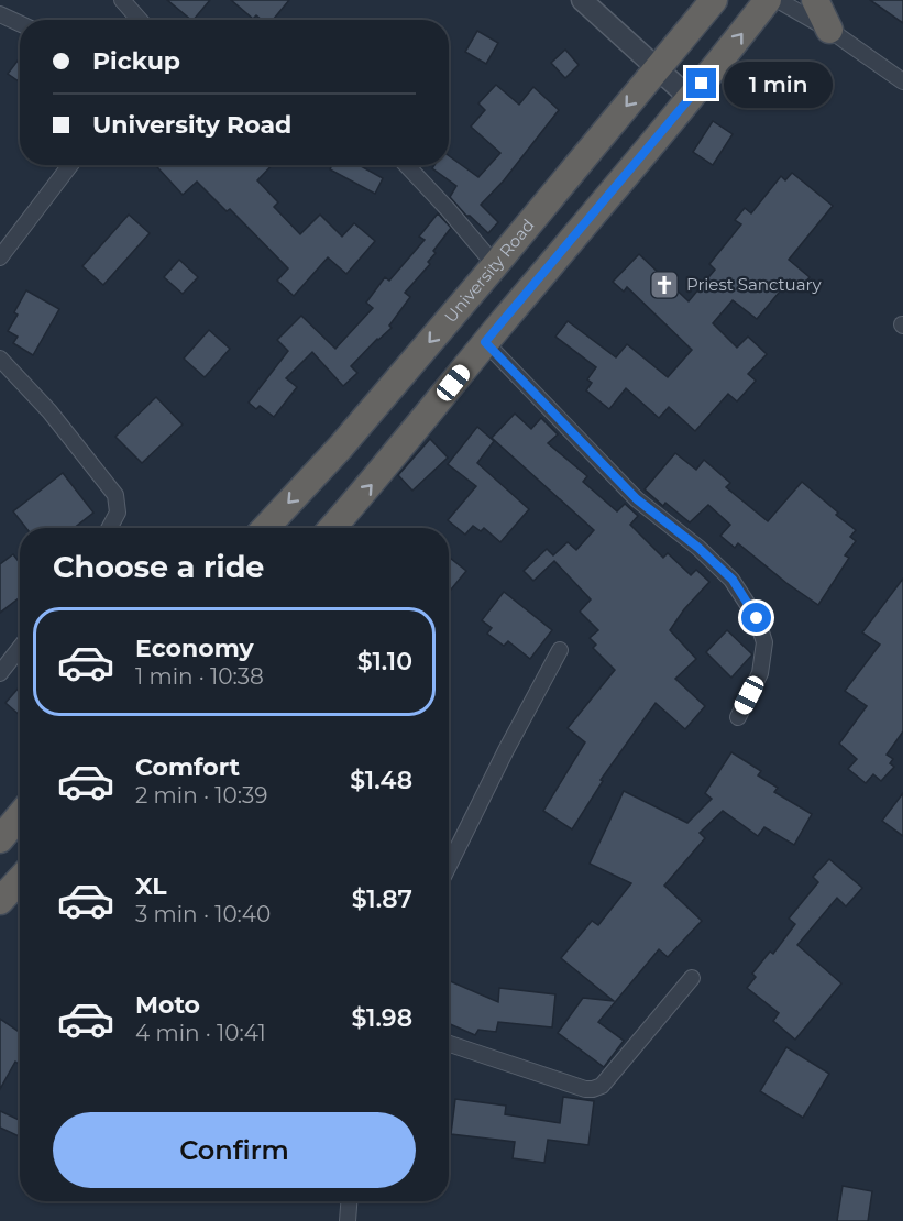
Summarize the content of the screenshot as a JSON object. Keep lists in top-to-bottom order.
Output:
{
  "streets": {
    "highway": ["University Road"]
  },
  "places": {
    "church": ["Priest Sanctuary"]
  },
  "page": {
    "banner": ["Pickup", "University Road"],
    "bubble": "1 min",
    "heading": "Choose a ride",
    "list": [
      {
        "name": "Economy",
        "note": "1 min · 10:38",
        "value": "$1.10"
      },
      {
        "name": "Comfort",
        "note": "2 min · 10:39",
        "value": "$1.48"
      },
      {
        "name": "XL",
        "note": "3 min · 10:40",
        "value": "$1.87"
      },
      {
        "name": "Moto",
        "note": "4 min · 10:41",
        "value": "$1.98"
      }
    ],
    "buttons": "Confirm"
  }
}
